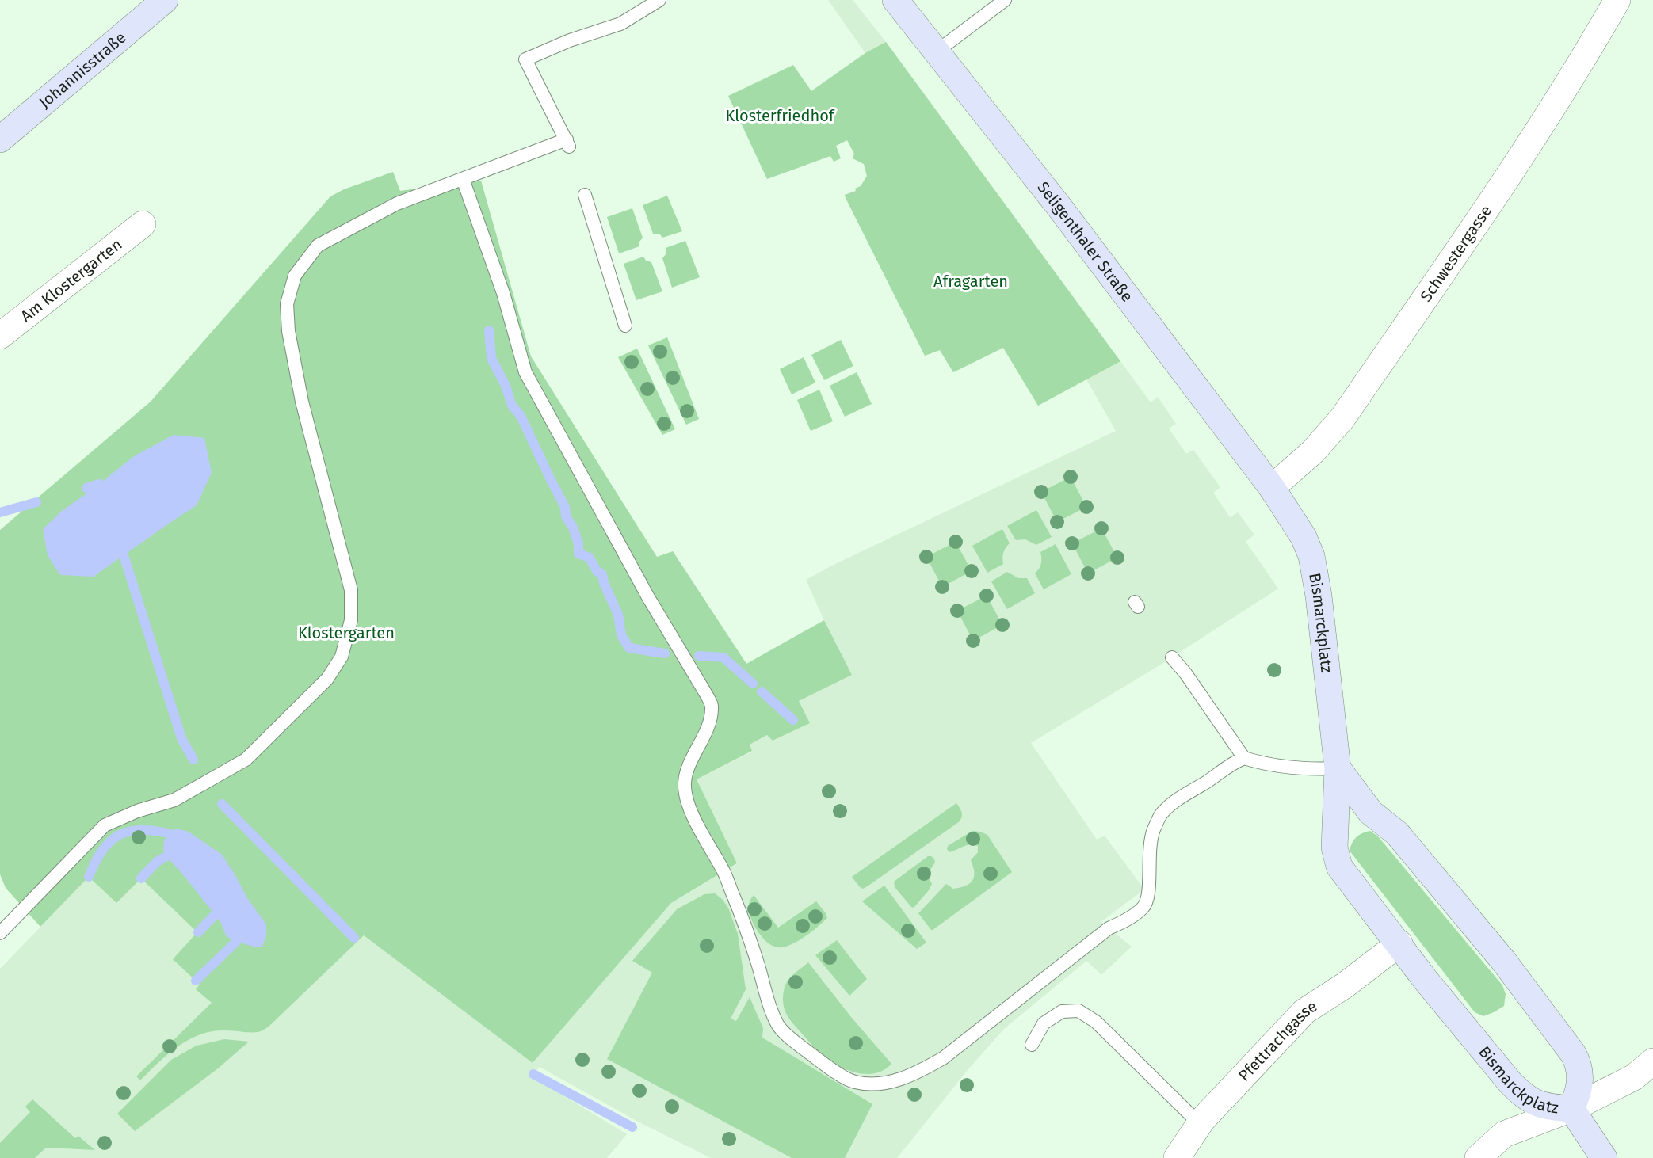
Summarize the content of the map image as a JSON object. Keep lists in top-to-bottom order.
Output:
{
  "streets": {
    "street": [
      "Johannisstraße",
      "Seligenthaler Straße",
      "Schwestergasse",
      "Am Klostergarten",
      "Bismarckplatz",
      "Pfettrachgasse"
    ]
  },
  "crossings": [
    ["Seligenthaler Straße", "Schwestergasse"],
    ["Seligenthaler Straße", "Bismarckplatz"],
    ["Schwestergasse", "Bismarckplatz"],
    ["Bismarckplatz", "Pfettrachgasse"]
  ],
  "parks": ["Klosterfriedhof", "Afragarten", "Klostergarten"]
}
